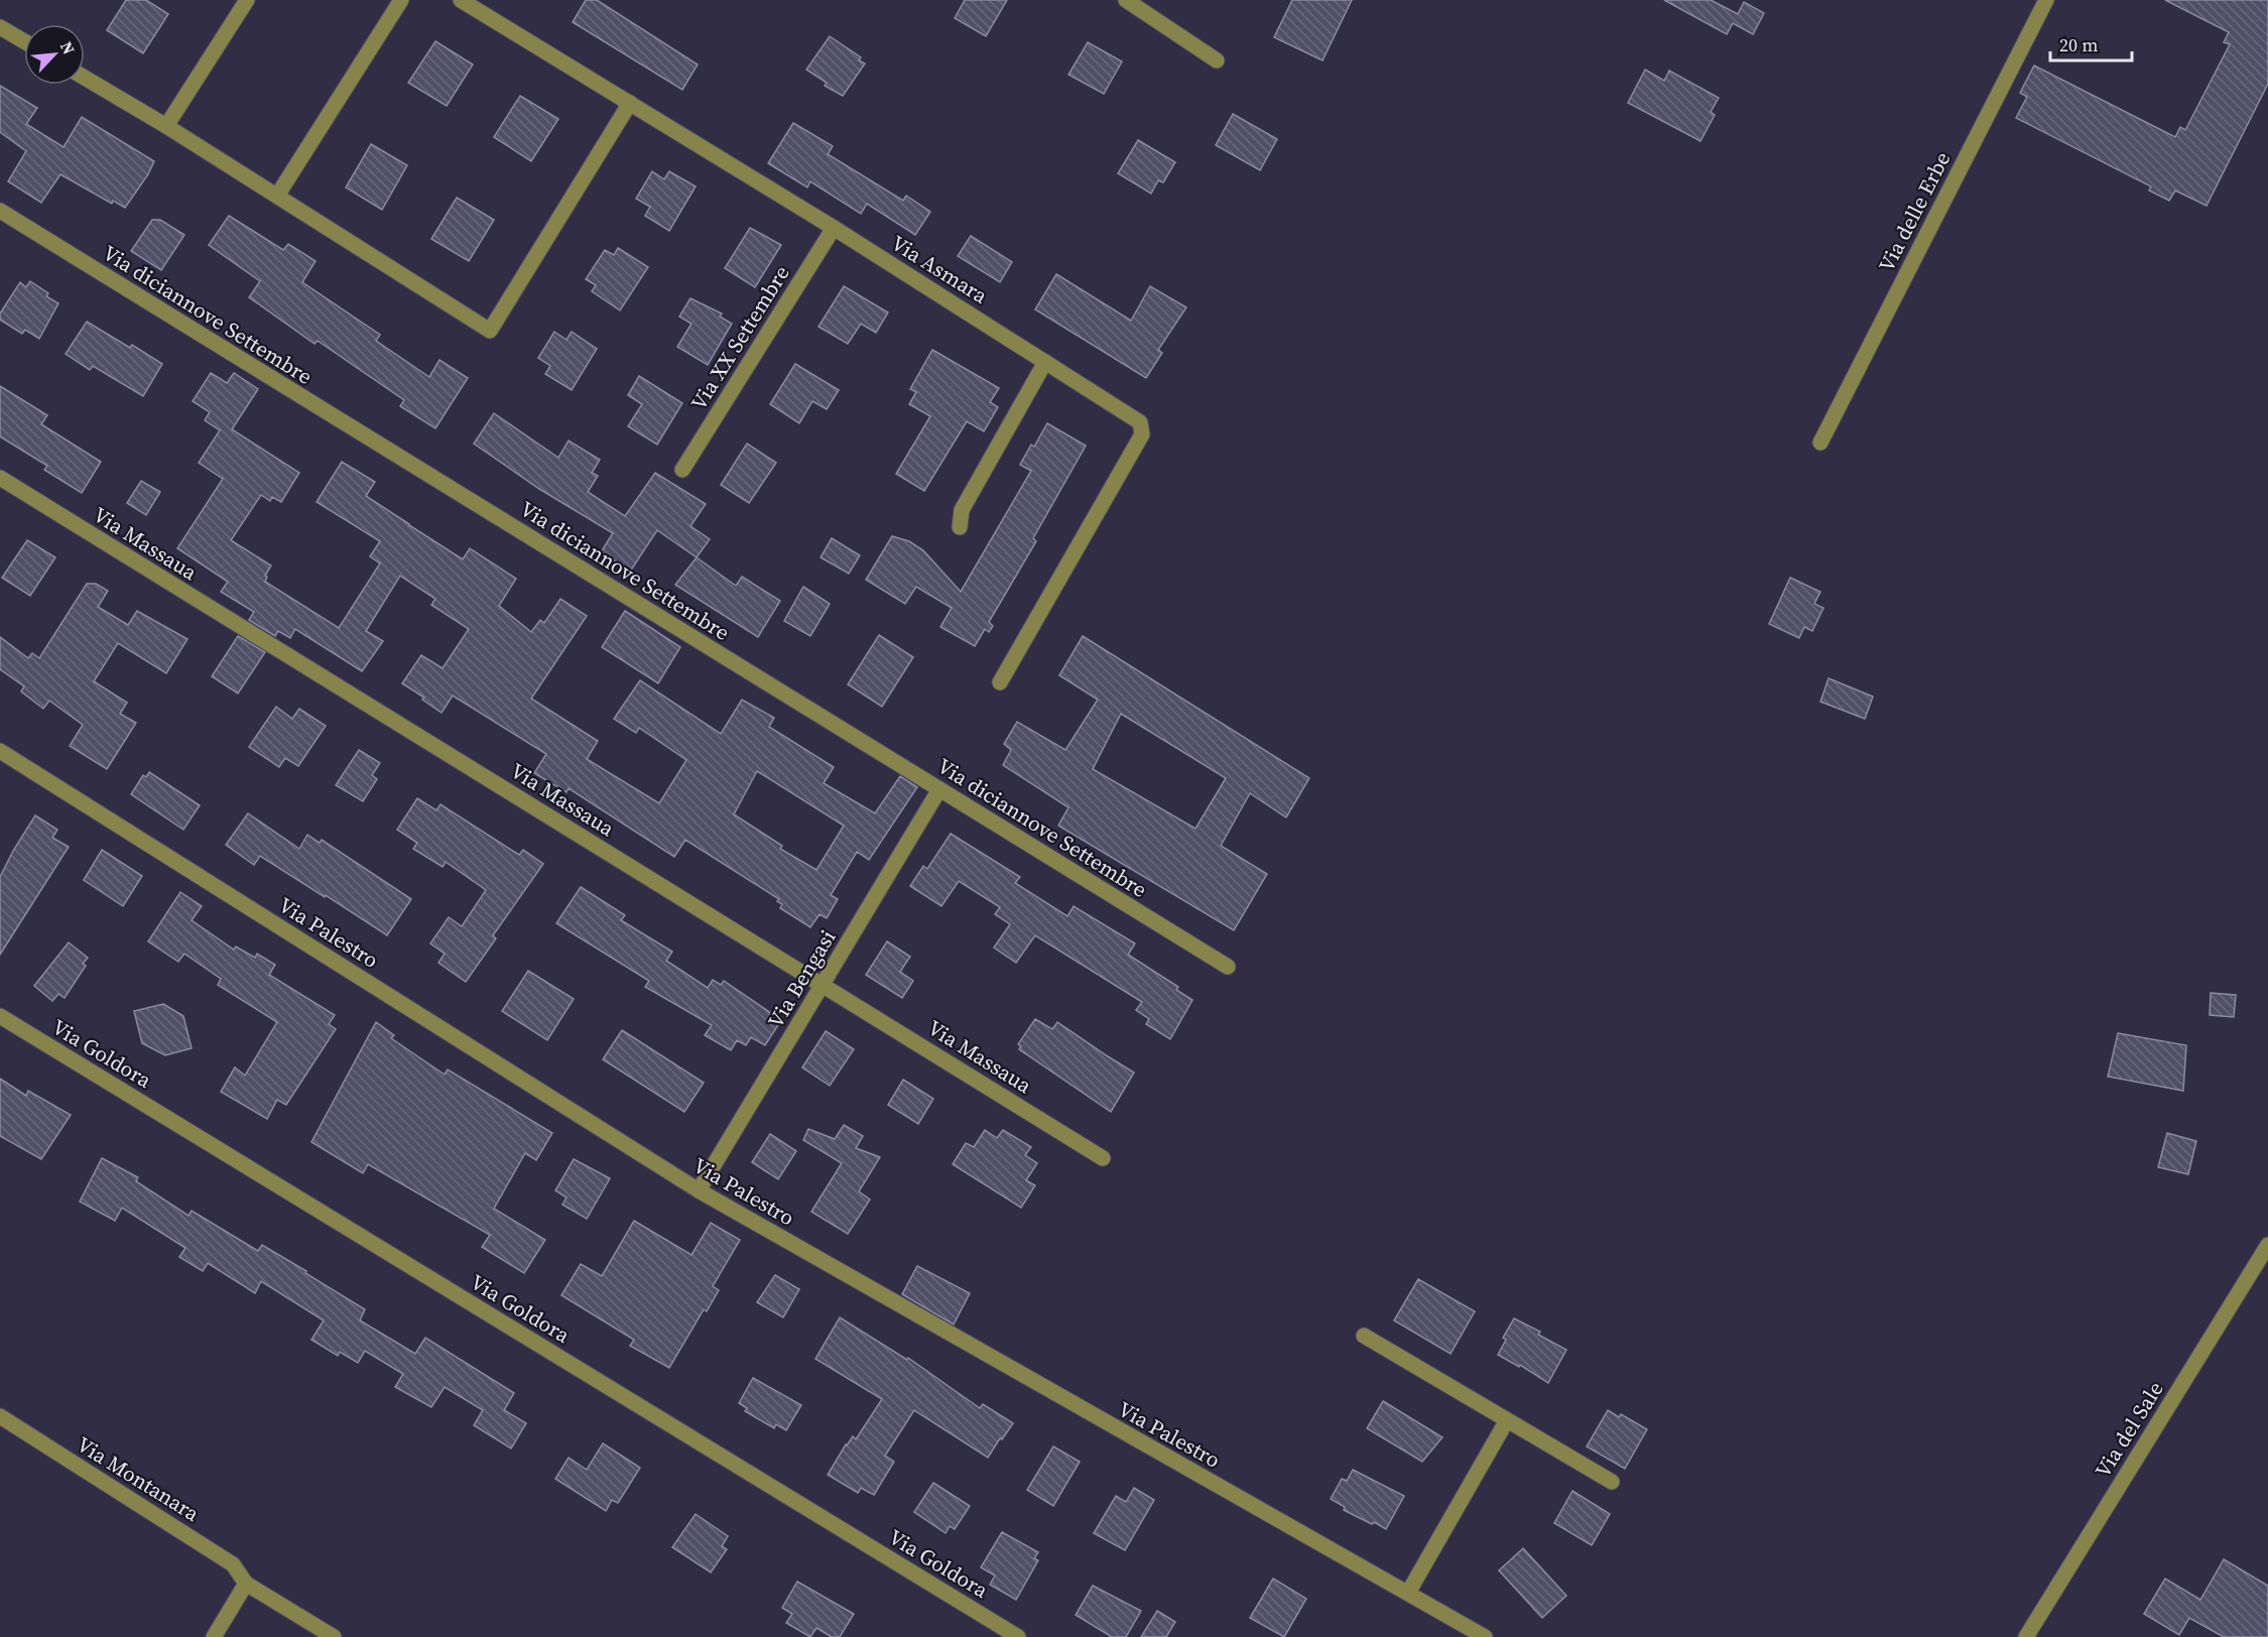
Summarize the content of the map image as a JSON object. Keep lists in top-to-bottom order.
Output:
{
  "streets": {
    "street": [
      "Via delle Erbe",
      "Via Asmara",
      "Via diciannove Settembre",
      "Via XX Settembre",
      "Via Massaua",
      "Via Palestro",
      "Via Bengasi",
      "Via Goldora",
      "Via del Sale",
      "Via Montanara"
    ]
  },
  "crossings": [
    ["Via Asmara", "Via XX Settembre"],
    ["Via diciannove Settembre", "Via Bengasi"],
    ["Via Massaua", "Via Bengasi"],
    ["Via Palestro", "Via Bengasi"]
  ],
  "scale_bar": "20 m",
  "north": "top right"
}
